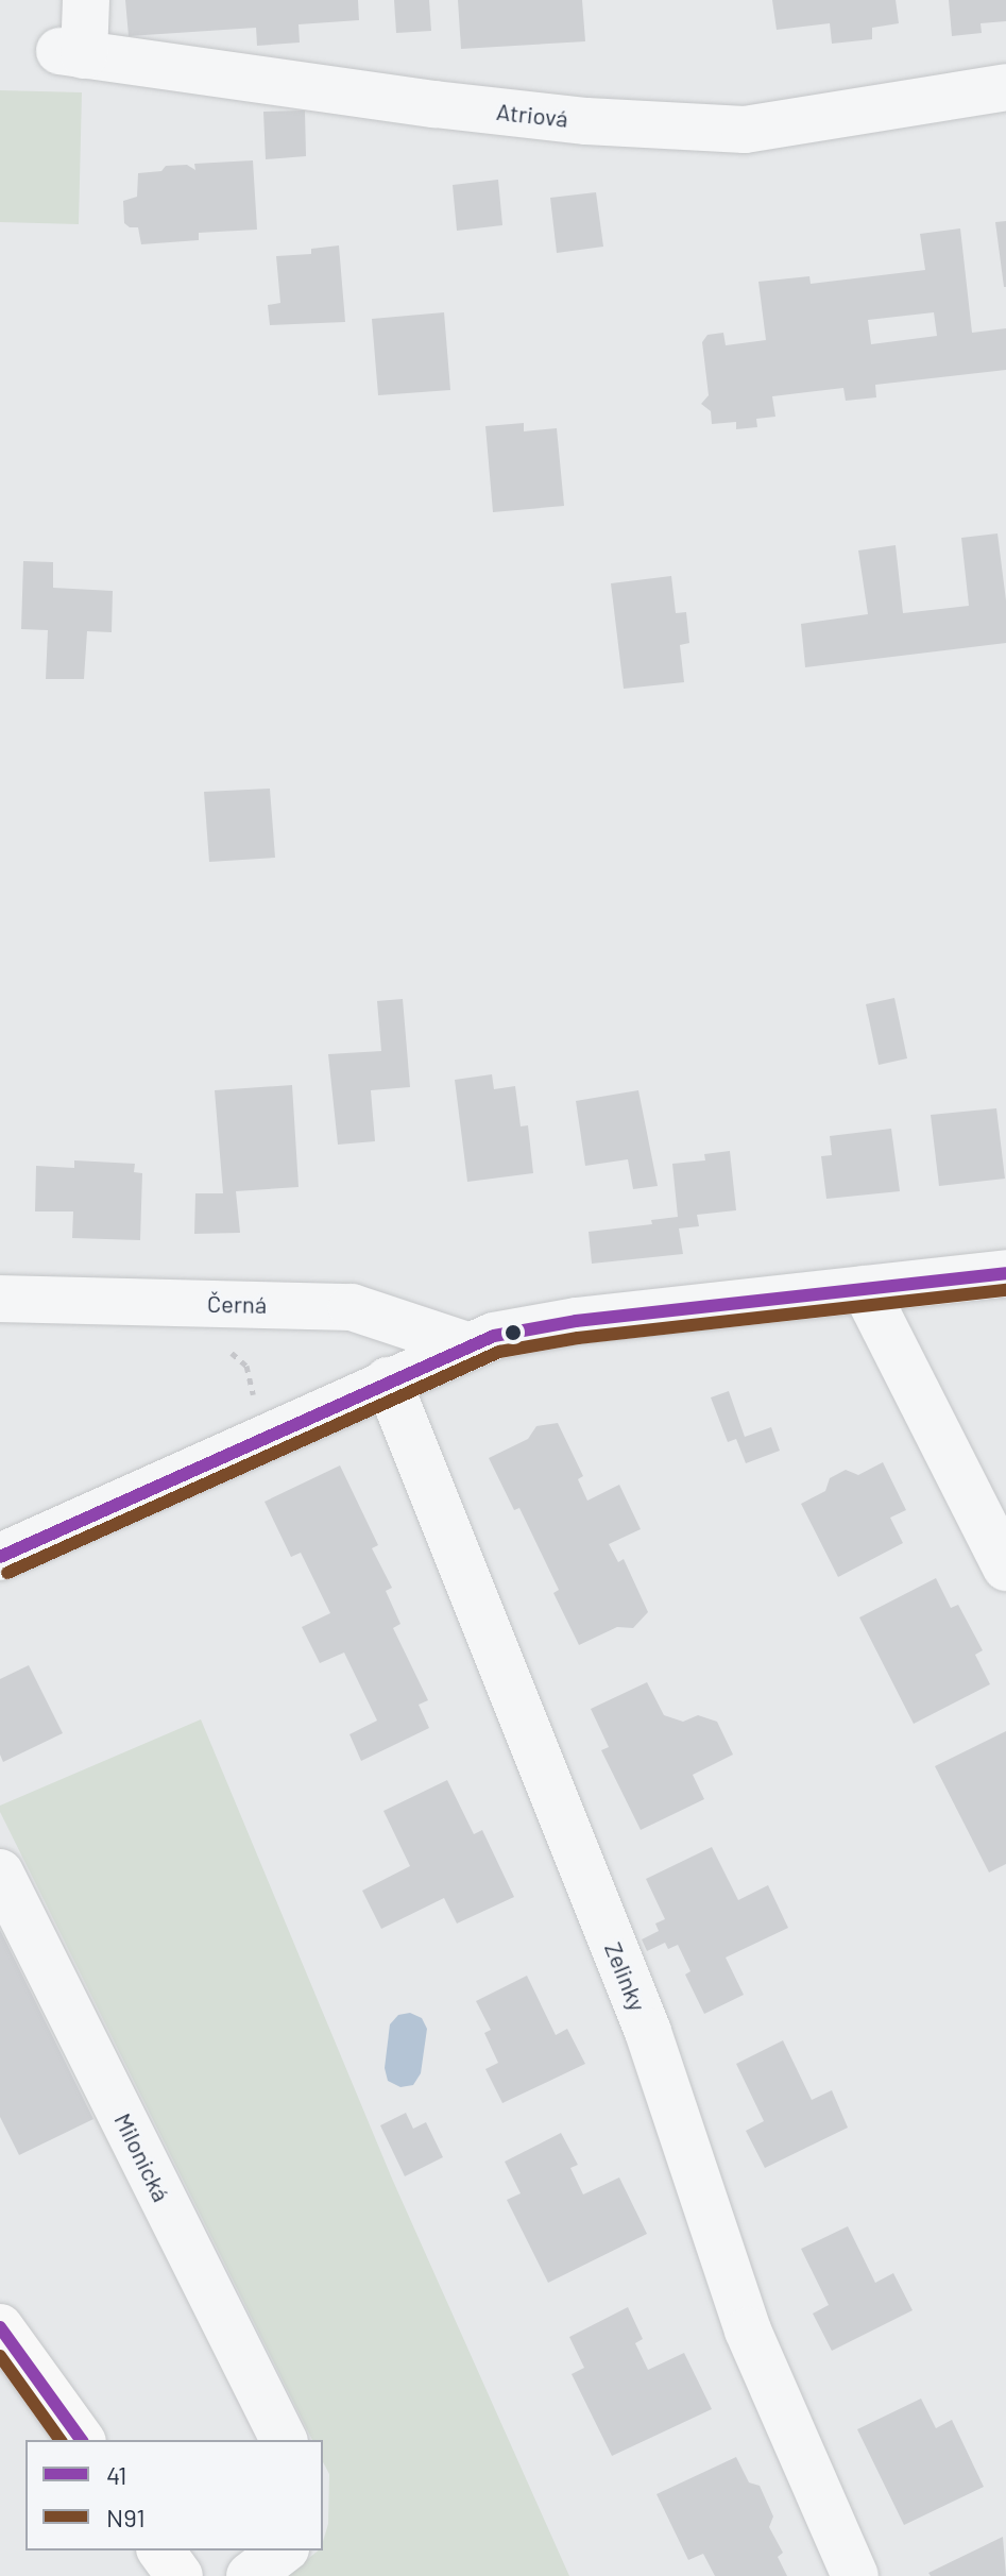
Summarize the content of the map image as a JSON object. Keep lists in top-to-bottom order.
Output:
{
  "streets": {
    "street": [
      "Atriová",
      "Černá",
      "Zelinky",
      "Milonická"
    ]
  },
  "lines": ["transit line 41", "transit line N91"],
  "legend": ["41", "N91"]
}
